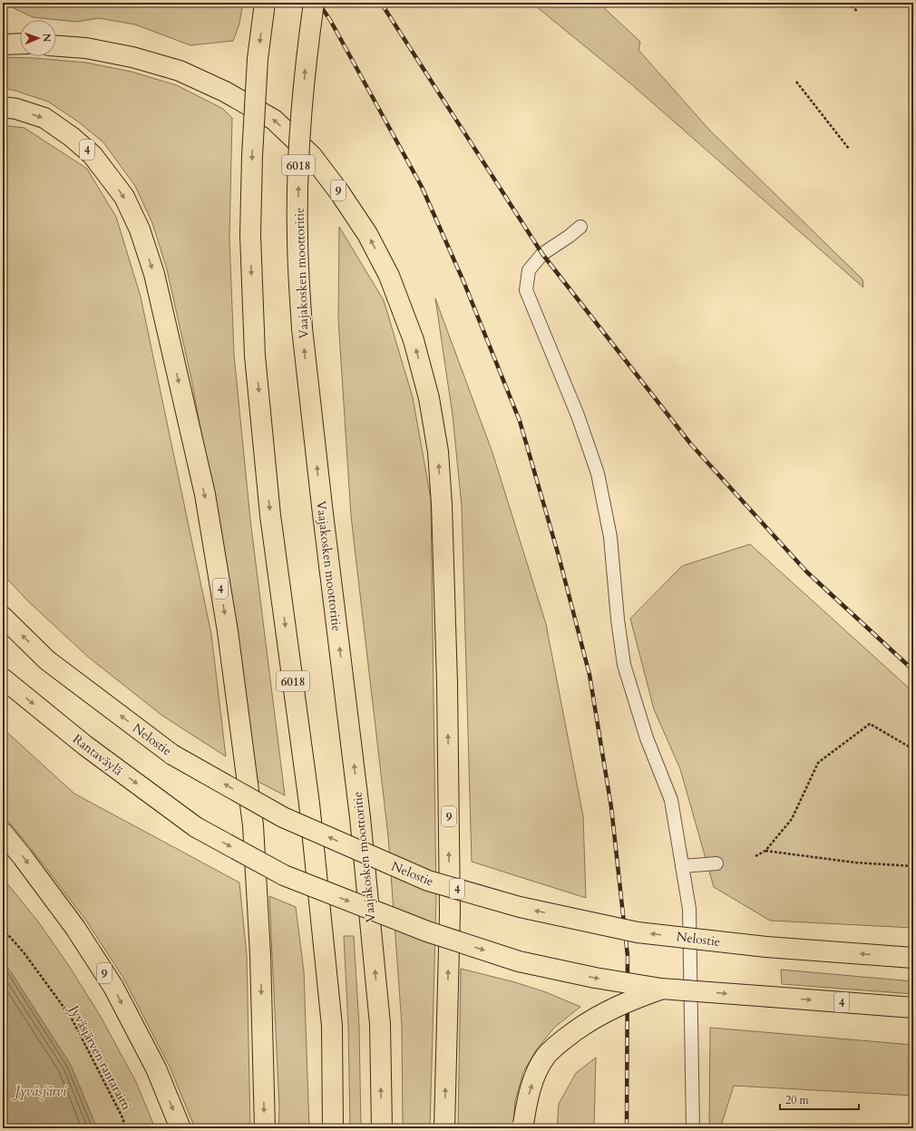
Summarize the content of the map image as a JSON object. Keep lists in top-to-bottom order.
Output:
{
  "streets": {
    "highway": [
      "4",
      "6018",
      "9",
      "Vaajakosken moottoritie",
      "Nelostie",
      "Rantaväylä"
    ],
    "path": ["Jyväsjärven rantaraitti"]
  },
  "crossings": [
    ["4", "Rantaväylä"]
  ],
  "one_way": ["Nelostie", "Rantaväylä"],
  "water": ["Jyväsjärvi"],
  "scale_bar": "20 m",
  "north": "right"
}
